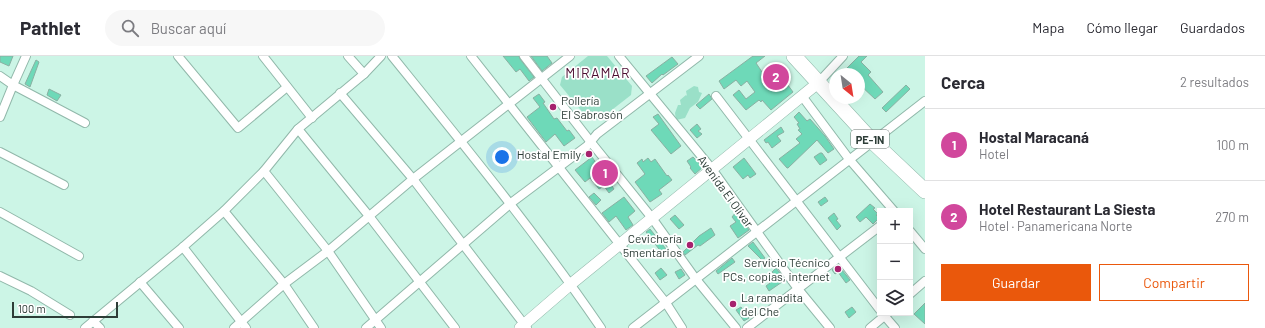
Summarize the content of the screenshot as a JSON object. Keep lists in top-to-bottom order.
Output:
{
  "streets": {
    "highway": ["PE-1N"],
    "street": ["Avenida El Olivar"]
  },
  "districts": ["MIRAMAR"],
  "places": [
    "Pollería El Sabrosón",
    "Hostal Emily",
    "Cevichería 5mentarios",
    "Servicio Técnico PCs, copias, internet",
    "La ramadita del Che"
  ],
  "scale_bar": "100 m",
  "north": "bottom right",
  "page": {
    "header": "Pathlet",
    "search": "Buscar aquí",
    "nav": ["Mapa", "Cómo llegar", "Guardados"],
    "heading": ["Cerca", "2 resultados"],
    "pins": ["2", "1"],
    "list": [
      {
        "mark": "1",
        "name": "Hostal Maracaná",
        "note": "Hotel",
        "value": "100 m"
      },
      {
        "mark": "2",
        "name": "Hotel Restaurant La Siesta",
        "note": "Hotel · Panamericana Norte",
        "value": "270 m"
      }
    ],
    "map_buttons": ["+", "−"],
    "buttons": ["Guardar", "Compartir"],
    "scale": "100 m"
  }
}
